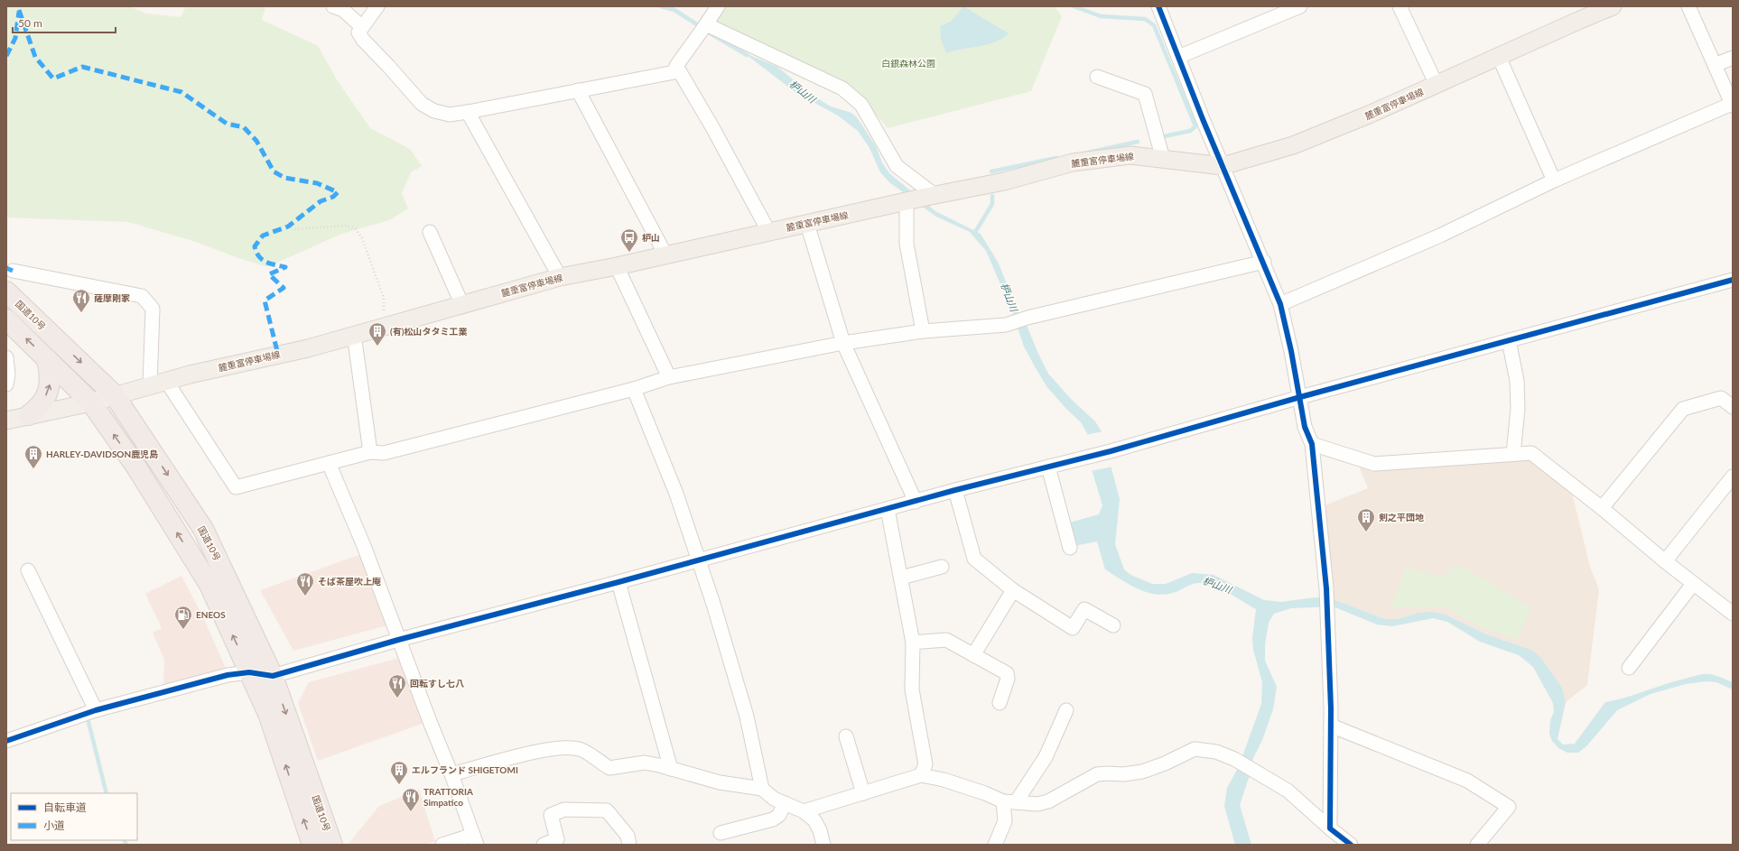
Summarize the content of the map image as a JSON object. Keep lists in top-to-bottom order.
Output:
{
  "streets": {
    "highway": ["国道10号"],
    "main road": ["麓重富停車場線"]
  },
  "crossings": [
    ["麓重富停車場線", "国道10号"]
  ],
  "water": ["枦山川"],
  "parks": ["白銀森林公園"],
  "places": {
    "bus stop": ["枦山"],
    "restaurant": [
      "薩摩剛家",
      "そば茶屋吹上庵",
      "回転すし七八",
      "TRATTORIA Simpatico"
    ],
    "building": [
      "(有)松山タタミ工業",
      "HARLEY-DAVIDSON鹿児島",
      "剣之平団地",
      "エルフランド SHIGETOMI"
    ],
    "fuel station": ["ENEOS"]
  },
  "legend": ["自転車道", "小道"],
  "scale_bar": "50 m"
}
